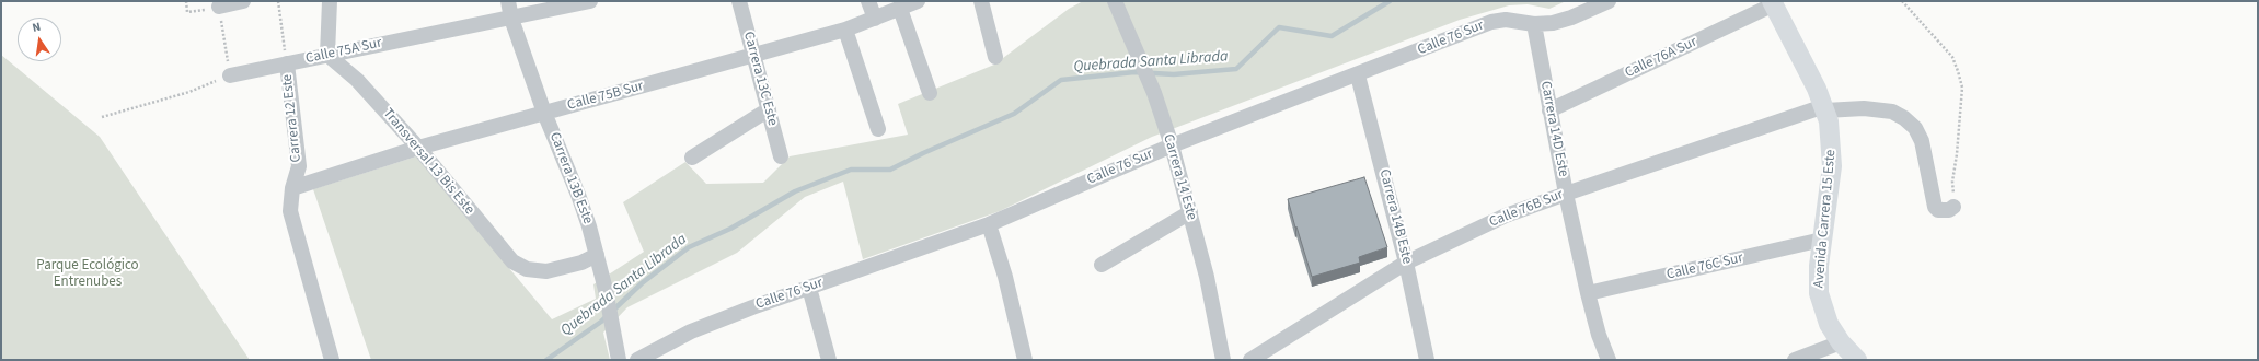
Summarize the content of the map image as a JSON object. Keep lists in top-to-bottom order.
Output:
{
  "streets": {
    "main road": ["Avenida Carrera 15 Este"],
    "street": [
      "Calle 76 Sur",
      "Calle 75A Sur",
      "Calle 76A Sur",
      "Carrera 13C Este",
      "Calle 75B Sur",
      "Carrera 12 Este",
      "Carrera 14D Este",
      "Transversal 13 Bis Este",
      "Carrera 14 Este",
      "Carrera 13B Este",
      "Calle 76B Sur",
      "Carrera 14B Este",
      "Calle 76C Sur"
    ]
  },
  "crossings": [
    ["Calle 76 Sur", "Carrera 14D Este"],
    ["Calle 76 Sur", "Carrera 14 Este"],
    ["Calle 76 Sur", "Carrera 14B Este"],
    ["Calle 75A Sur", "Carrera 12 Este"],
    ["Calle 75A Sur", "Transversal 13 Bis Este"],
    ["Calle 75A Sur", "Carrera 13B Este"],
    ["Calle 76A Sur", "Carrera 14D Este"],
    ["Calle 76A Sur", "Avenida Carrera 15 Este"],
    ["Carrera 13C Este", "Calle 75B Sur"],
    ["Calle 75B Sur", "Carrera 12 Este"],
    ["Calle 75B Sur", "Transversal 13 Bis Este"],
    ["Calle 75B Sur", "Carrera 13B Este"],
    ["Carrera 14D Este", "Calle 76B Sur"],
    ["Carrera 14D Este", "Calle 76C Sur"],
    ["Transversal 13 Bis Este", "Carrera 13B Este"],
    ["Calle 76B Sur", "Carrera 14B Este"],
    ["Calle 76B Sur", "Avenida Carrera 15 Este"],
    ["Avenida Carrera 15 Este", "Calle 76C Sur"]
  ],
  "water": ["Quebrada Santa Librada"],
  "parks": ["Parque Ecológico Entrenubes"],
  "north": "top"
}
